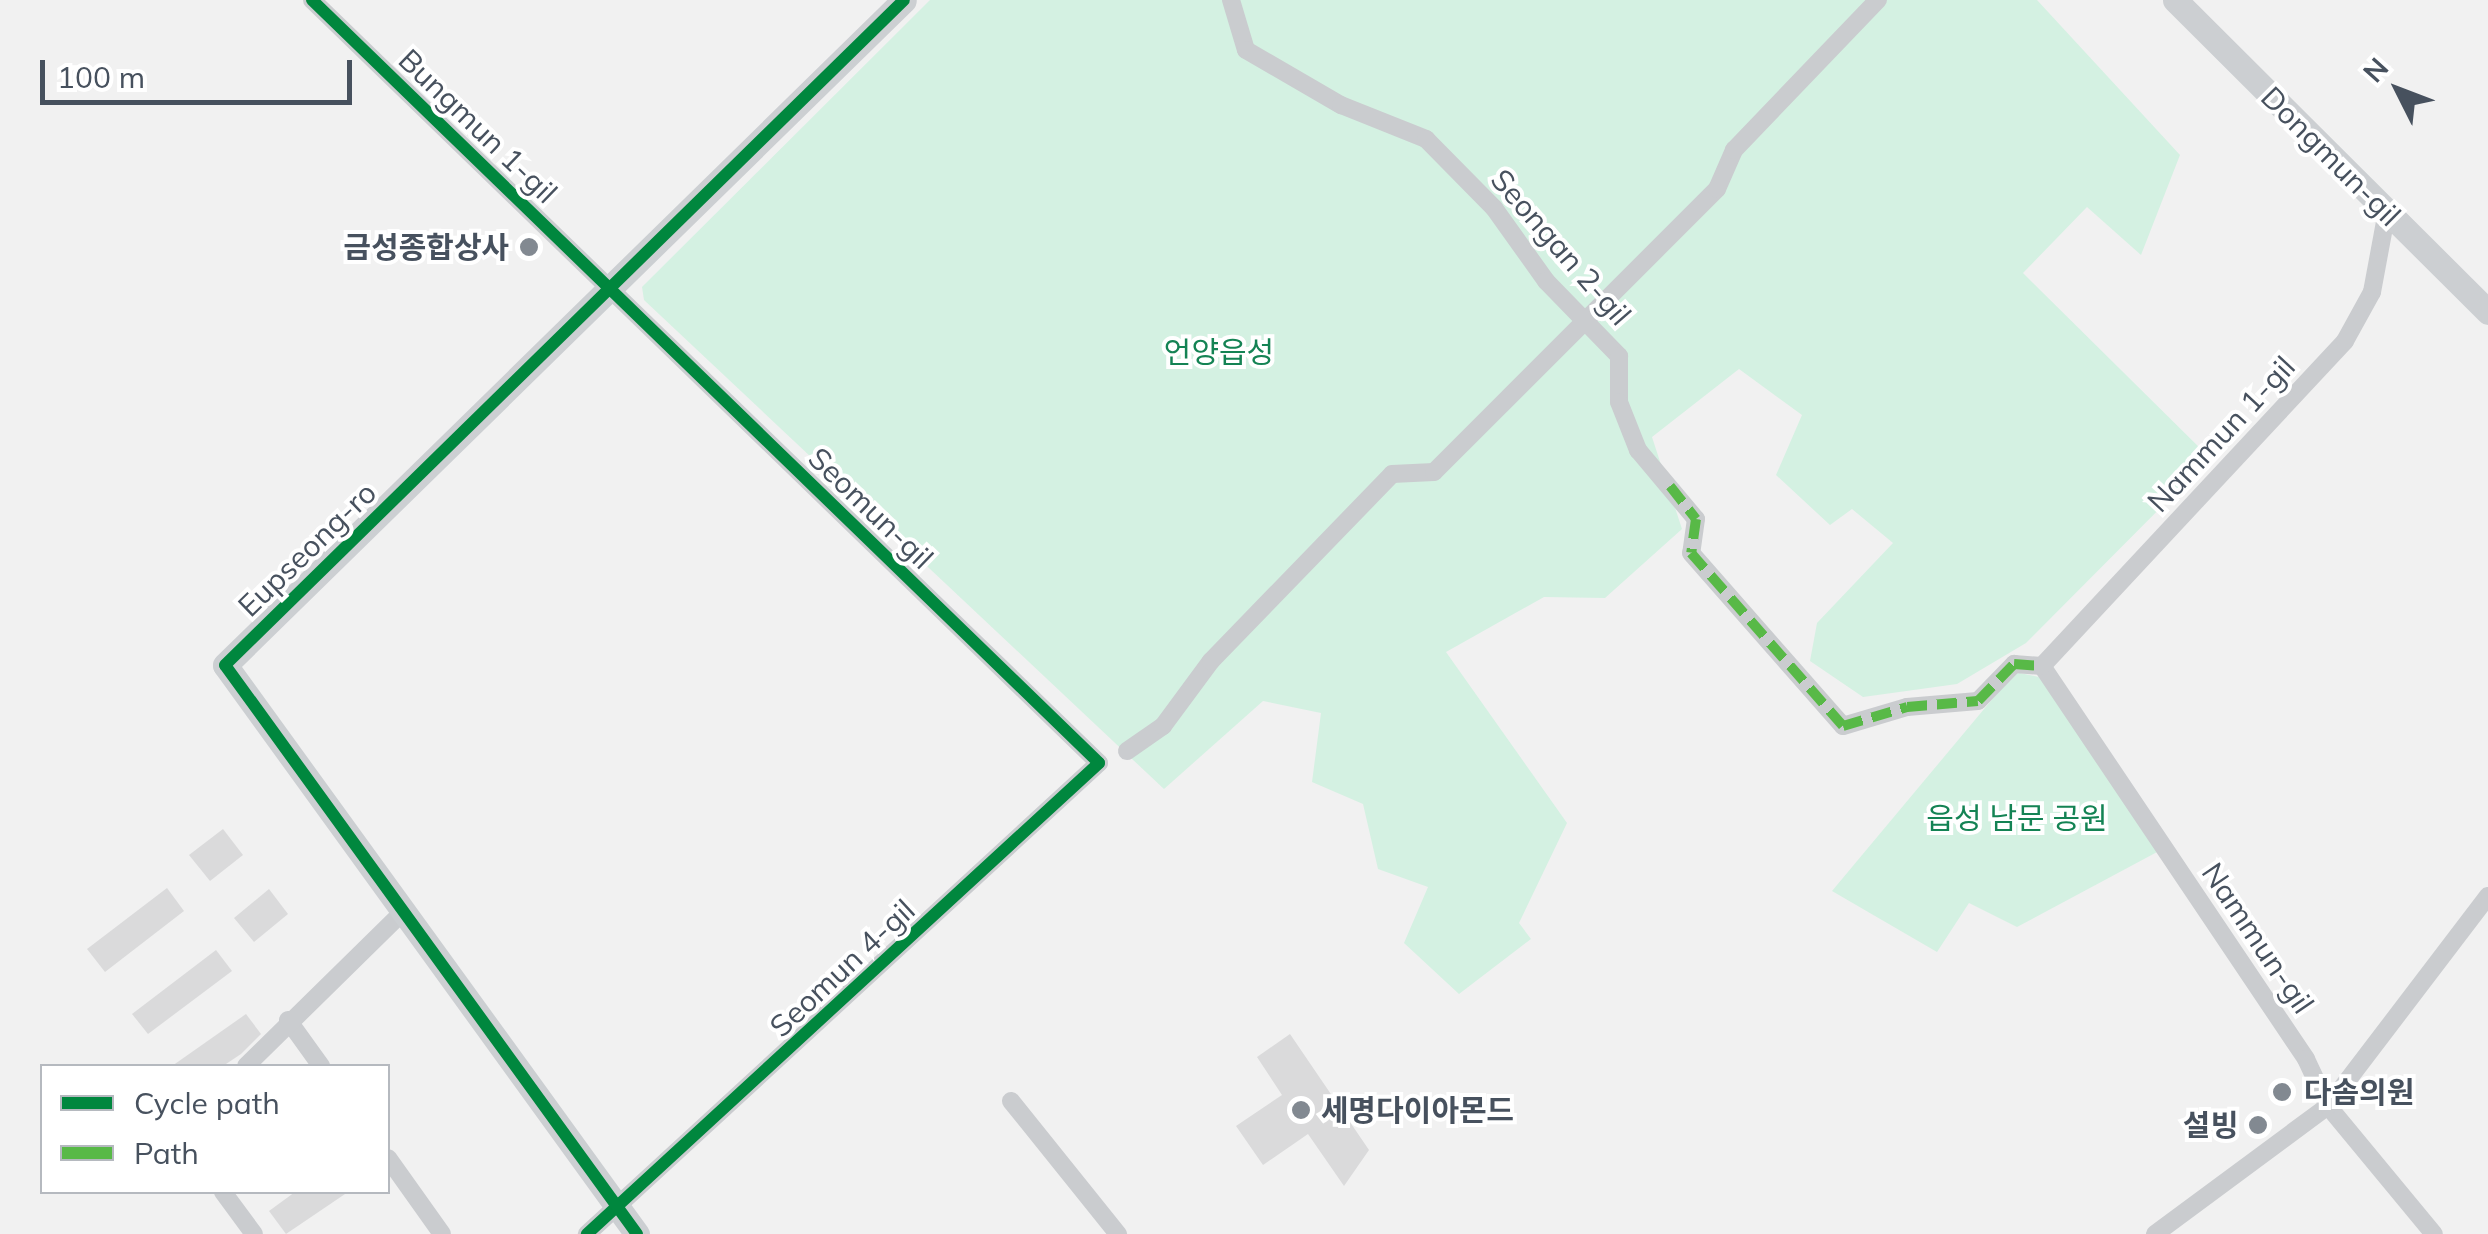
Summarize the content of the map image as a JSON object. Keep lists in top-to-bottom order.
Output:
{
  "streets": {
    "street": [
      "Bungmun 1-gil",
      "Dongmun-gil",
      "Seongan 2-gil",
      "Nammun 1-gil",
      "Seomun-gil",
      "Eupseong-ro",
      "Nammun-gil",
      "Seomun 4-gil"
    ]
  },
  "crossings": [
    ["Bungmun 1-gil", "Seomun-gil"],
    ["Bungmun 1-gil", "Eupseong-ro"],
    ["Dongmun-gil", "Nammun 1-gil"],
    ["Seongan 2-gil", "Nammun 1-gil"],
    ["Seongan 2-gil", "Nammun-gil"],
    ["Nammun 1-gil", "Nammun-gil"],
    ["Seomun-gil", "Eupseong-ro"],
    ["Seomun-gil", "Seomun 4-gil"],
    ["Eupseong-ro", "Seomun 4-gil"]
  ],
  "parks": ["언양읍성", "읍성 남문 공원"],
  "places": [
    "금성종합상사",
    "다솜의원",
    "세명다이아몬드",
    "설빙"
  ],
  "legend": ["Cycle path", "Path"],
  "scale_bar": "100 m",
  "north": "top left"
}
